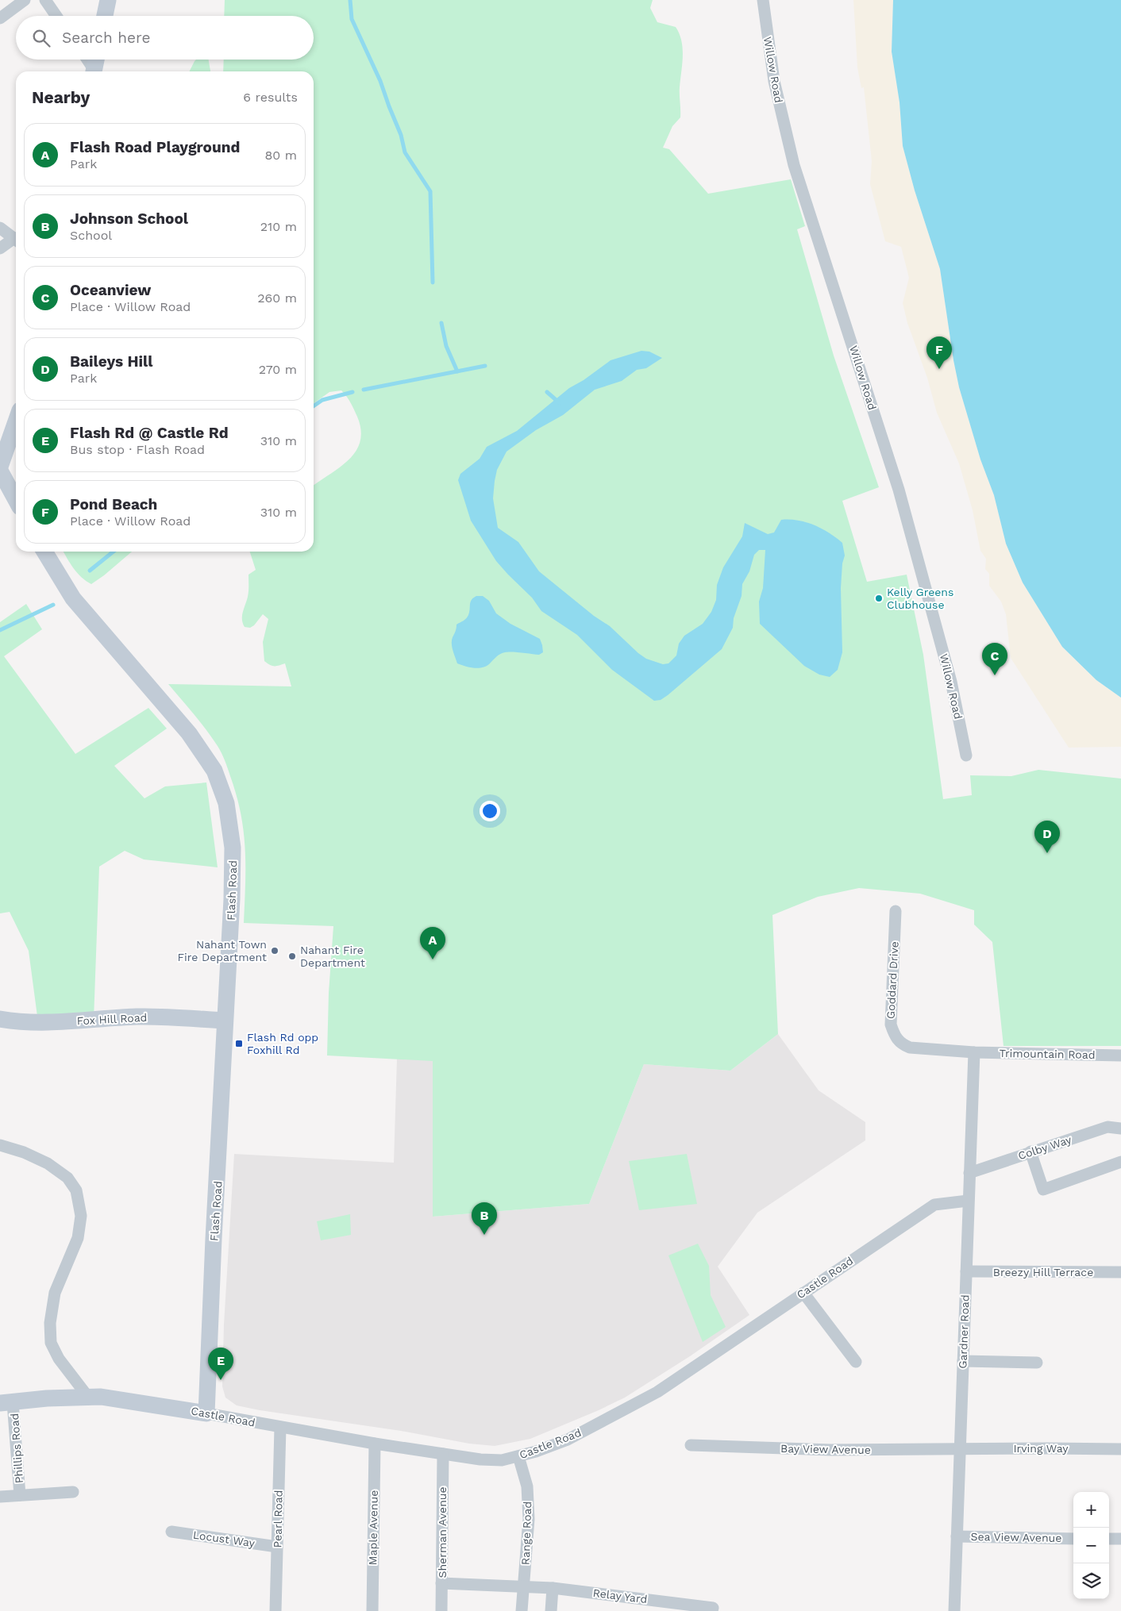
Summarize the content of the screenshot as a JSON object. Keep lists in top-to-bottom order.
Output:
{
  "streets": {
    "main road": ["Flash Road", "Fox Hill Road", "Castle Road"],
    "street": [
      "Willow Road",
      "Goddard Drive",
      "Trimountain Road",
      "Colby Way",
      "Breezy Hill Terrace",
      "Gardner Road",
      "Phillips Road",
      "Irving Way",
      "Bay View Avenue",
      "Pearl Road",
      "Maple Avenue",
      "Sherman Avenue",
      "Range Road",
      "Sea View Avenue",
      "Locust Way",
      "Relay Yard"
    ]
  },
  "crossings": [
    ["Flash Road", "Fox Hill Road"],
    ["Flash Road", "Castle Road"],
    ["Goddard Drive", "Trimountain Road"],
    ["Goddard Drive", "Gardner Road"],
    ["Trimountain Road", "Gardner Road"],
    ["Colby Way", "Gardner Road"],
    ["Breezy Hill Terrace", "Gardner Road"],
    ["Castle Road", "Gardner Road"],
    ["Castle Road", "Phillips Road"],
    ["Castle Road", "Pearl Road"],
    ["Castle Road", "Maple Avenue"],
    ["Castle Road", "Sherman Avenue"],
    ["Castle Road", "Range Road"],
    ["Gardner Road", "Irving Way"],
    ["Gardner Road", "Bay View Avenue"],
    ["Gardner Road", "Sea View Avenue"],
    ["Irving Way", "Bay View Avenue"],
    ["Pearl Road", "Locust Way"],
    ["Sherman Avenue", "Relay Yard"],
    ["Range Road", "Relay Yard"]
  ],
  "places": {
    "other": ["Kelly Greens Clubhouse", "Nahant Town Fire Department", "Nahant Fire Department"],
    "transit": ["Flash Rd opp Foxhill Rd"]
  },
  "page": {
    "search": "Search here",
    "heading": ["Nearby", "6 results"],
    "list": [
      {
        "mark": "A",
        "name": "Flash Road Playground",
        "note": "Park",
        "value": "80 m"
      },
      {
        "mark": "B",
        "name": "Johnson School",
        "note": "School",
        "value": "210 m"
      },
      {
        "mark": "C",
        "name": "Oceanview",
        "note": "Place · Willow Road",
        "value": "260 m"
      },
      {
        "mark": "D",
        "name": "Baileys Hill",
        "note": "Park",
        "value": "270 m"
      },
      {
        "mark": "E",
        "name": "Flash Rd @ Castle Rd",
        "note": "Bus stop · Flash Road",
        "value": "310 m"
      },
      {
        "mark": "F",
        "name": "Pond Beach",
        "note": "Place · Willow Road",
        "value": "310 m"
      }
    ],
    "pins": [
      "F",
      "C",
      "D",
      "A",
      "B",
      "E"
    ],
    "map_buttons": ["+", "−"]
  }
}
